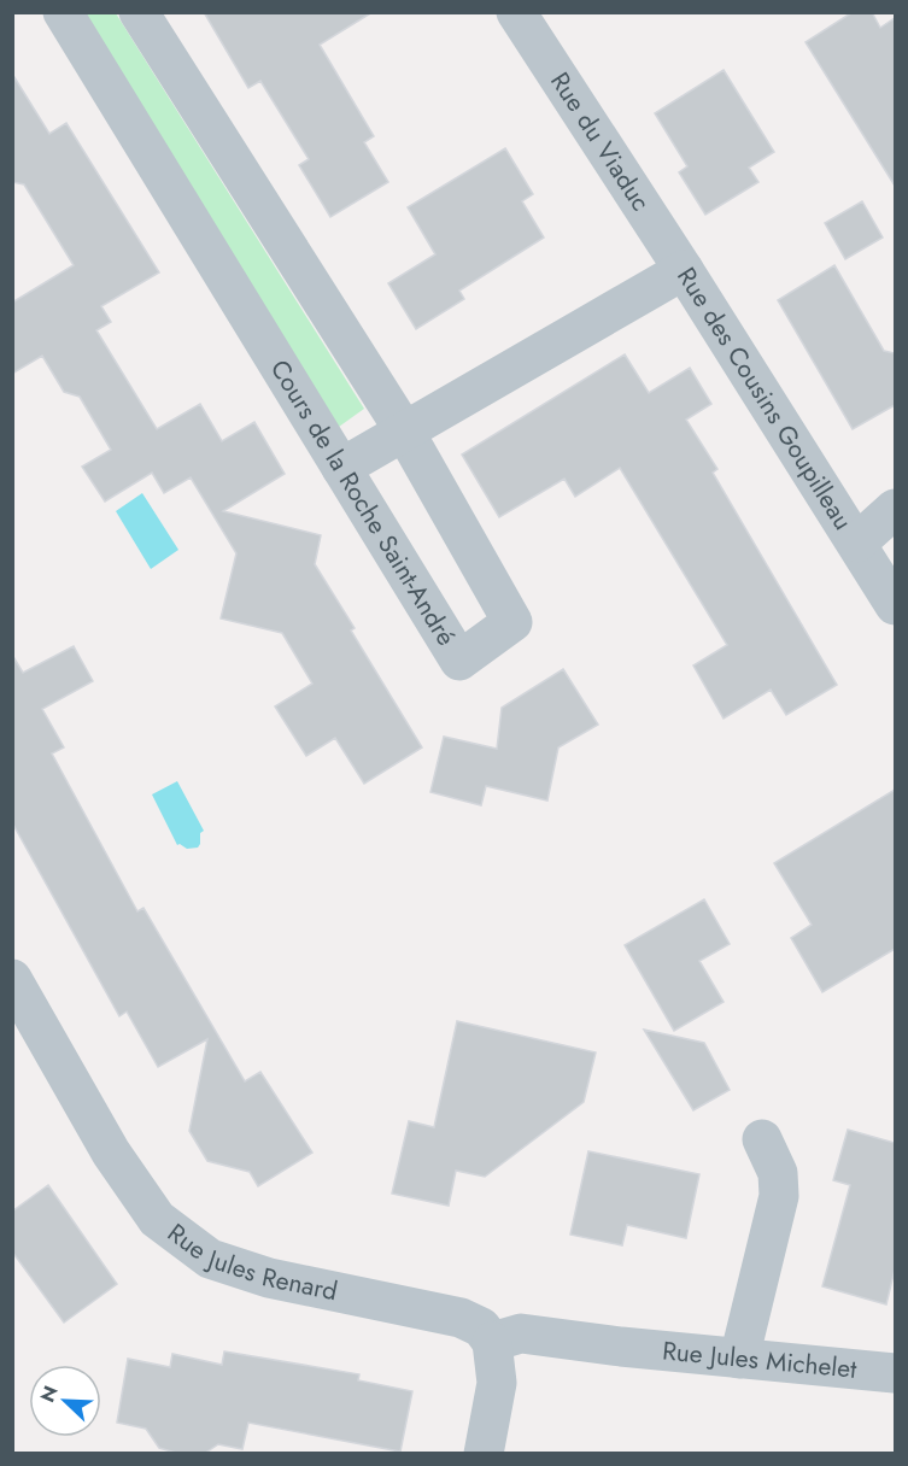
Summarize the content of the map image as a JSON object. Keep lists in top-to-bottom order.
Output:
{
  "streets": {
    "street": [
      "Rue du Viaduc",
      "Rue des Cousins Goupilleau",
      "Cours de la Roche Saint-André",
      "Rue Jules Renard",
      "Rue Jules Michelet"
    ]
  },
  "crossings": [
    ["Rue du Viaduc", "Rue des Cousins Goupilleau"],
    ["Rue des Cousins Goupilleau", "Cours de la Roche Saint-André"],
    ["Rue Jules Renard", "Rue Jules Michelet"]
  ],
  "north": "top left"
}
